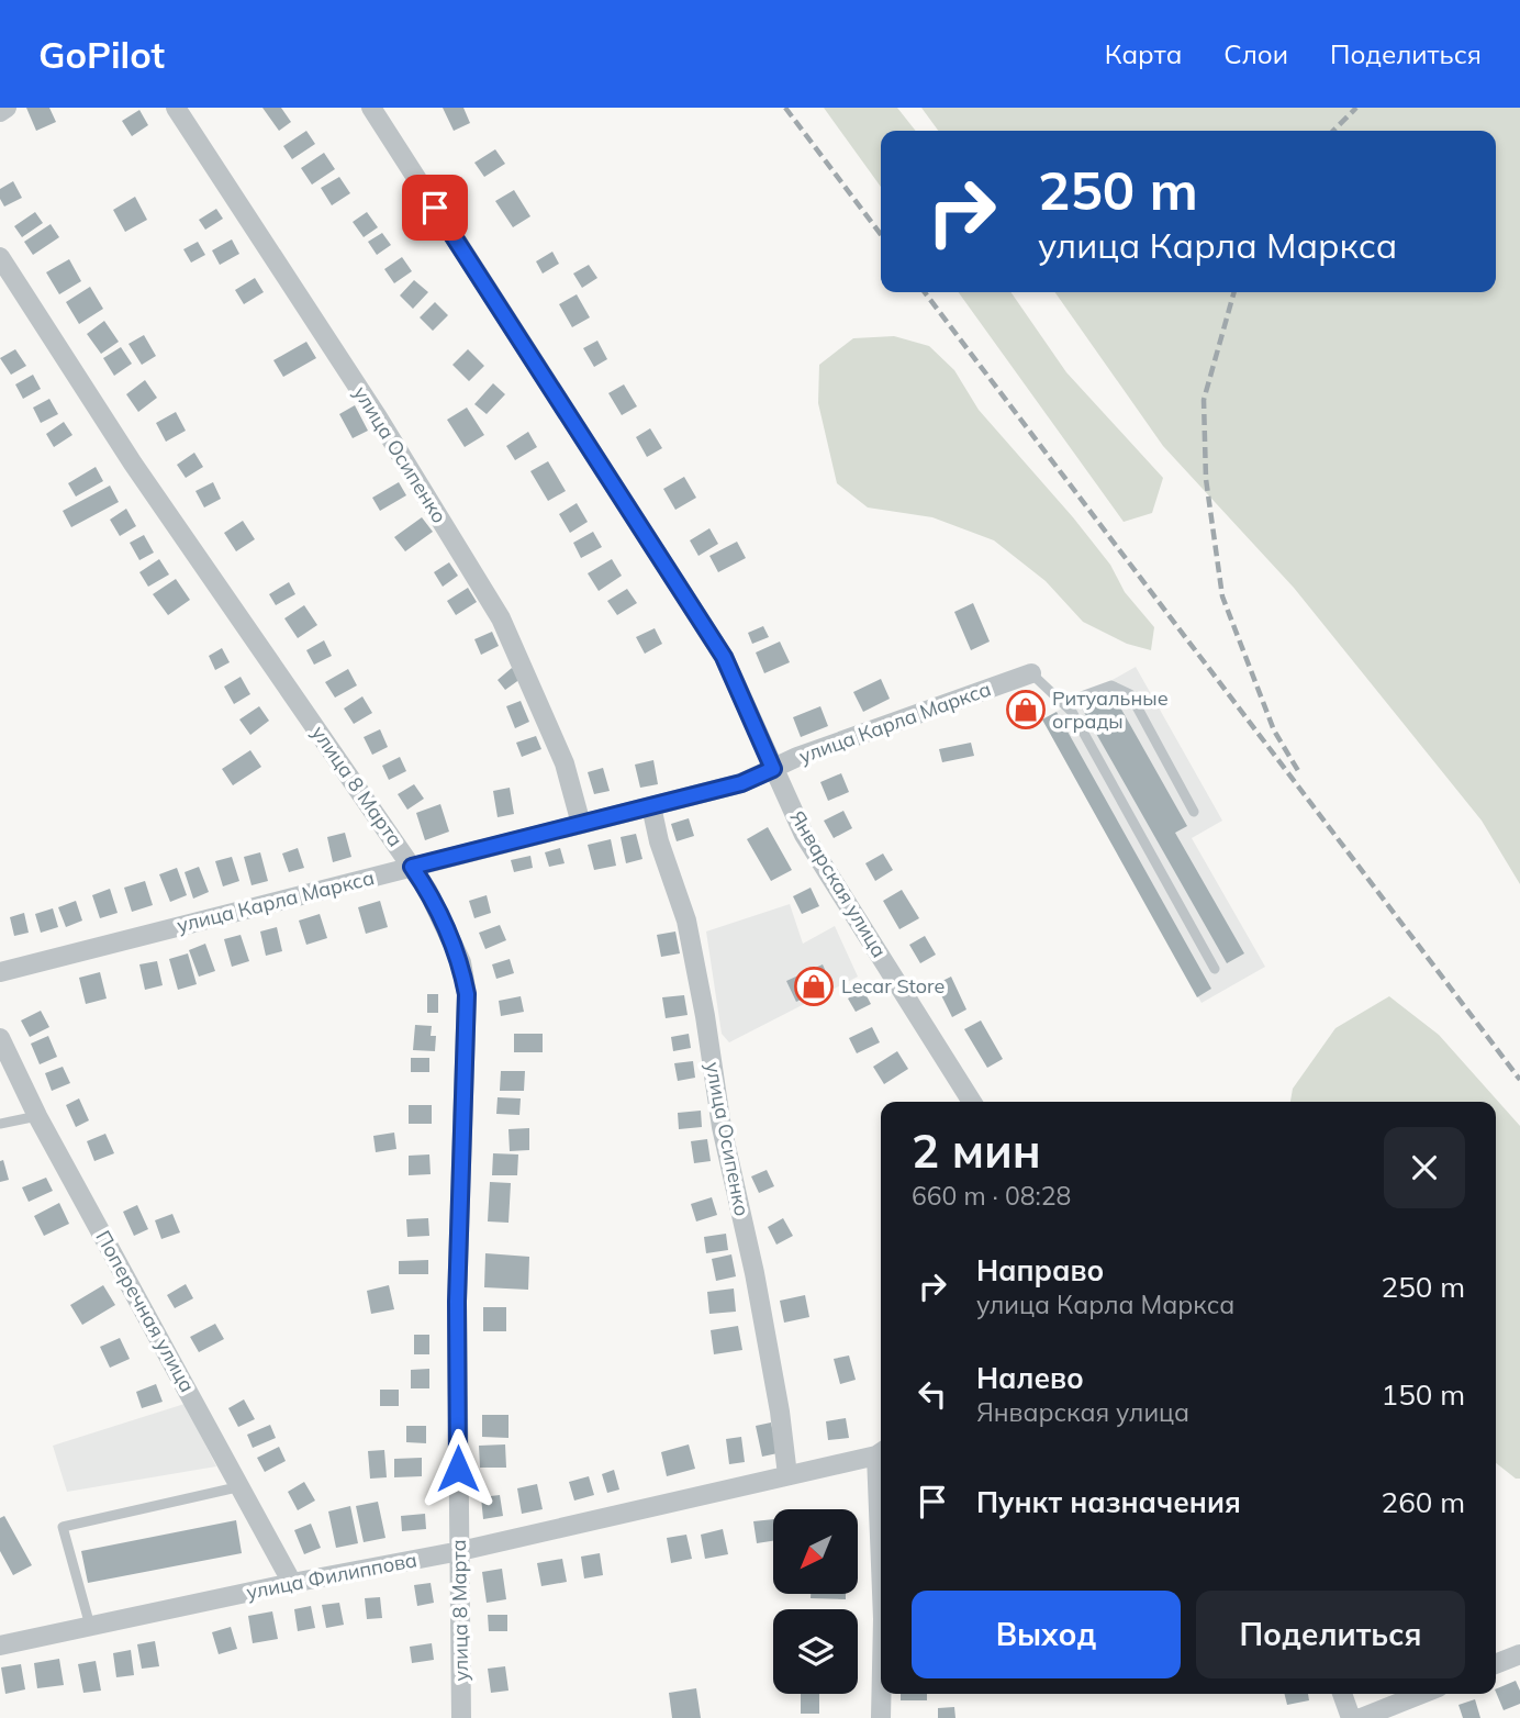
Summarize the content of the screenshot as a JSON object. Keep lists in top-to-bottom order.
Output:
{
  "streets": {
    "street": [
      "улица Осипенко",
      "улица Карла Маркса",
      "улица 8 Марта",
      "Январская улица",
      "Поперечная улица",
      "улица Филиппова"
    ]
  },
  "crossings": [
    ["улица Осипенко", "улица Карла Маркса"],
    ["улица Осипенко", "улица Филиппова"],
    ["улица Карла Маркса", "улица 8 Марта"],
    ["улица Карла Маркса", "Январская улица"],
    ["улица 8 Марта", "улица Филиппова"],
    ["Поперечная улица", "улица Филиппова"]
  ],
  "places": {
    "shop": ["Ритуальные ограды", "Lecar Store"]
  },
  "north": "bottom left",
  "page": {
    "header": "GoPilot",
    "nav": ["Карта", "Слои", "Поделиться"],
    "turn": ["250 m", "улица Карла Маркса"],
    "heading": ["2 мин", "660 m · 08:28"],
    "list": [
      {
        "name": "Направо",
        "note": "улица Карла Маркса",
        "value": "250 m"
      },
      {
        "name": "Налево",
        "note": "Январская улица",
        "value": "150 m"
      },
      {
        "name": "Пункт назначения",
        "value": "260 m"
      }
    ],
    "buttons": ["Выход", "Поделиться"]
  }
}
